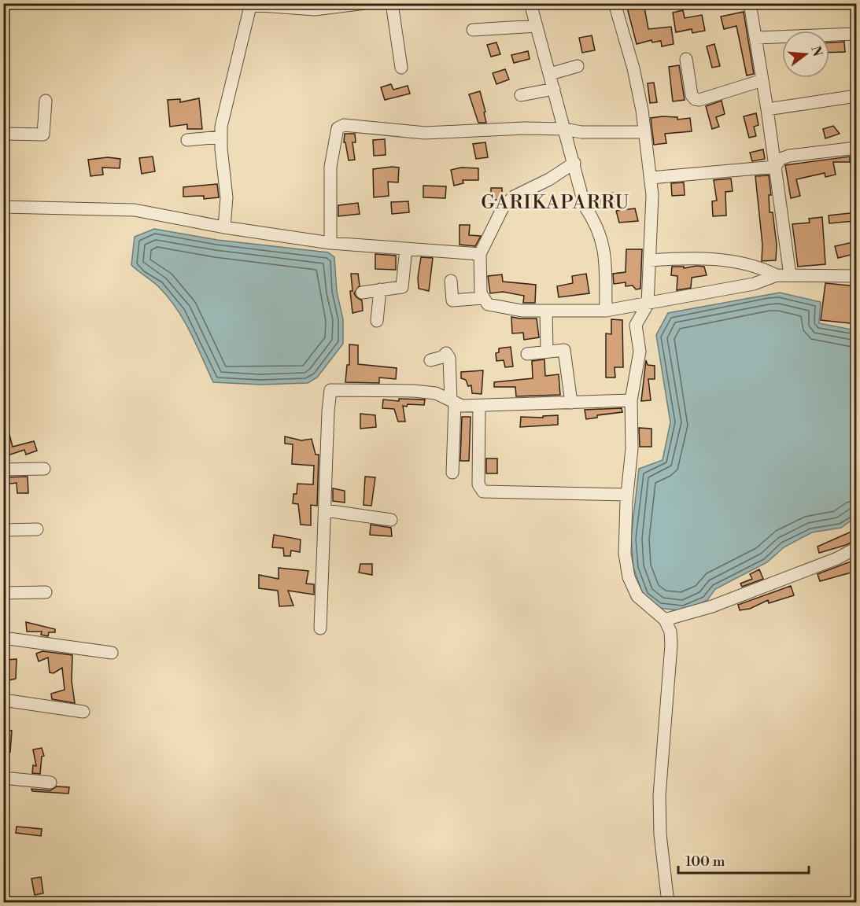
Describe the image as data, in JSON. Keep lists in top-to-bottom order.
{
  "districts": ["GARIKAPARRU"],
  "scale_bar": "100 m",
  "north": "right"
}
